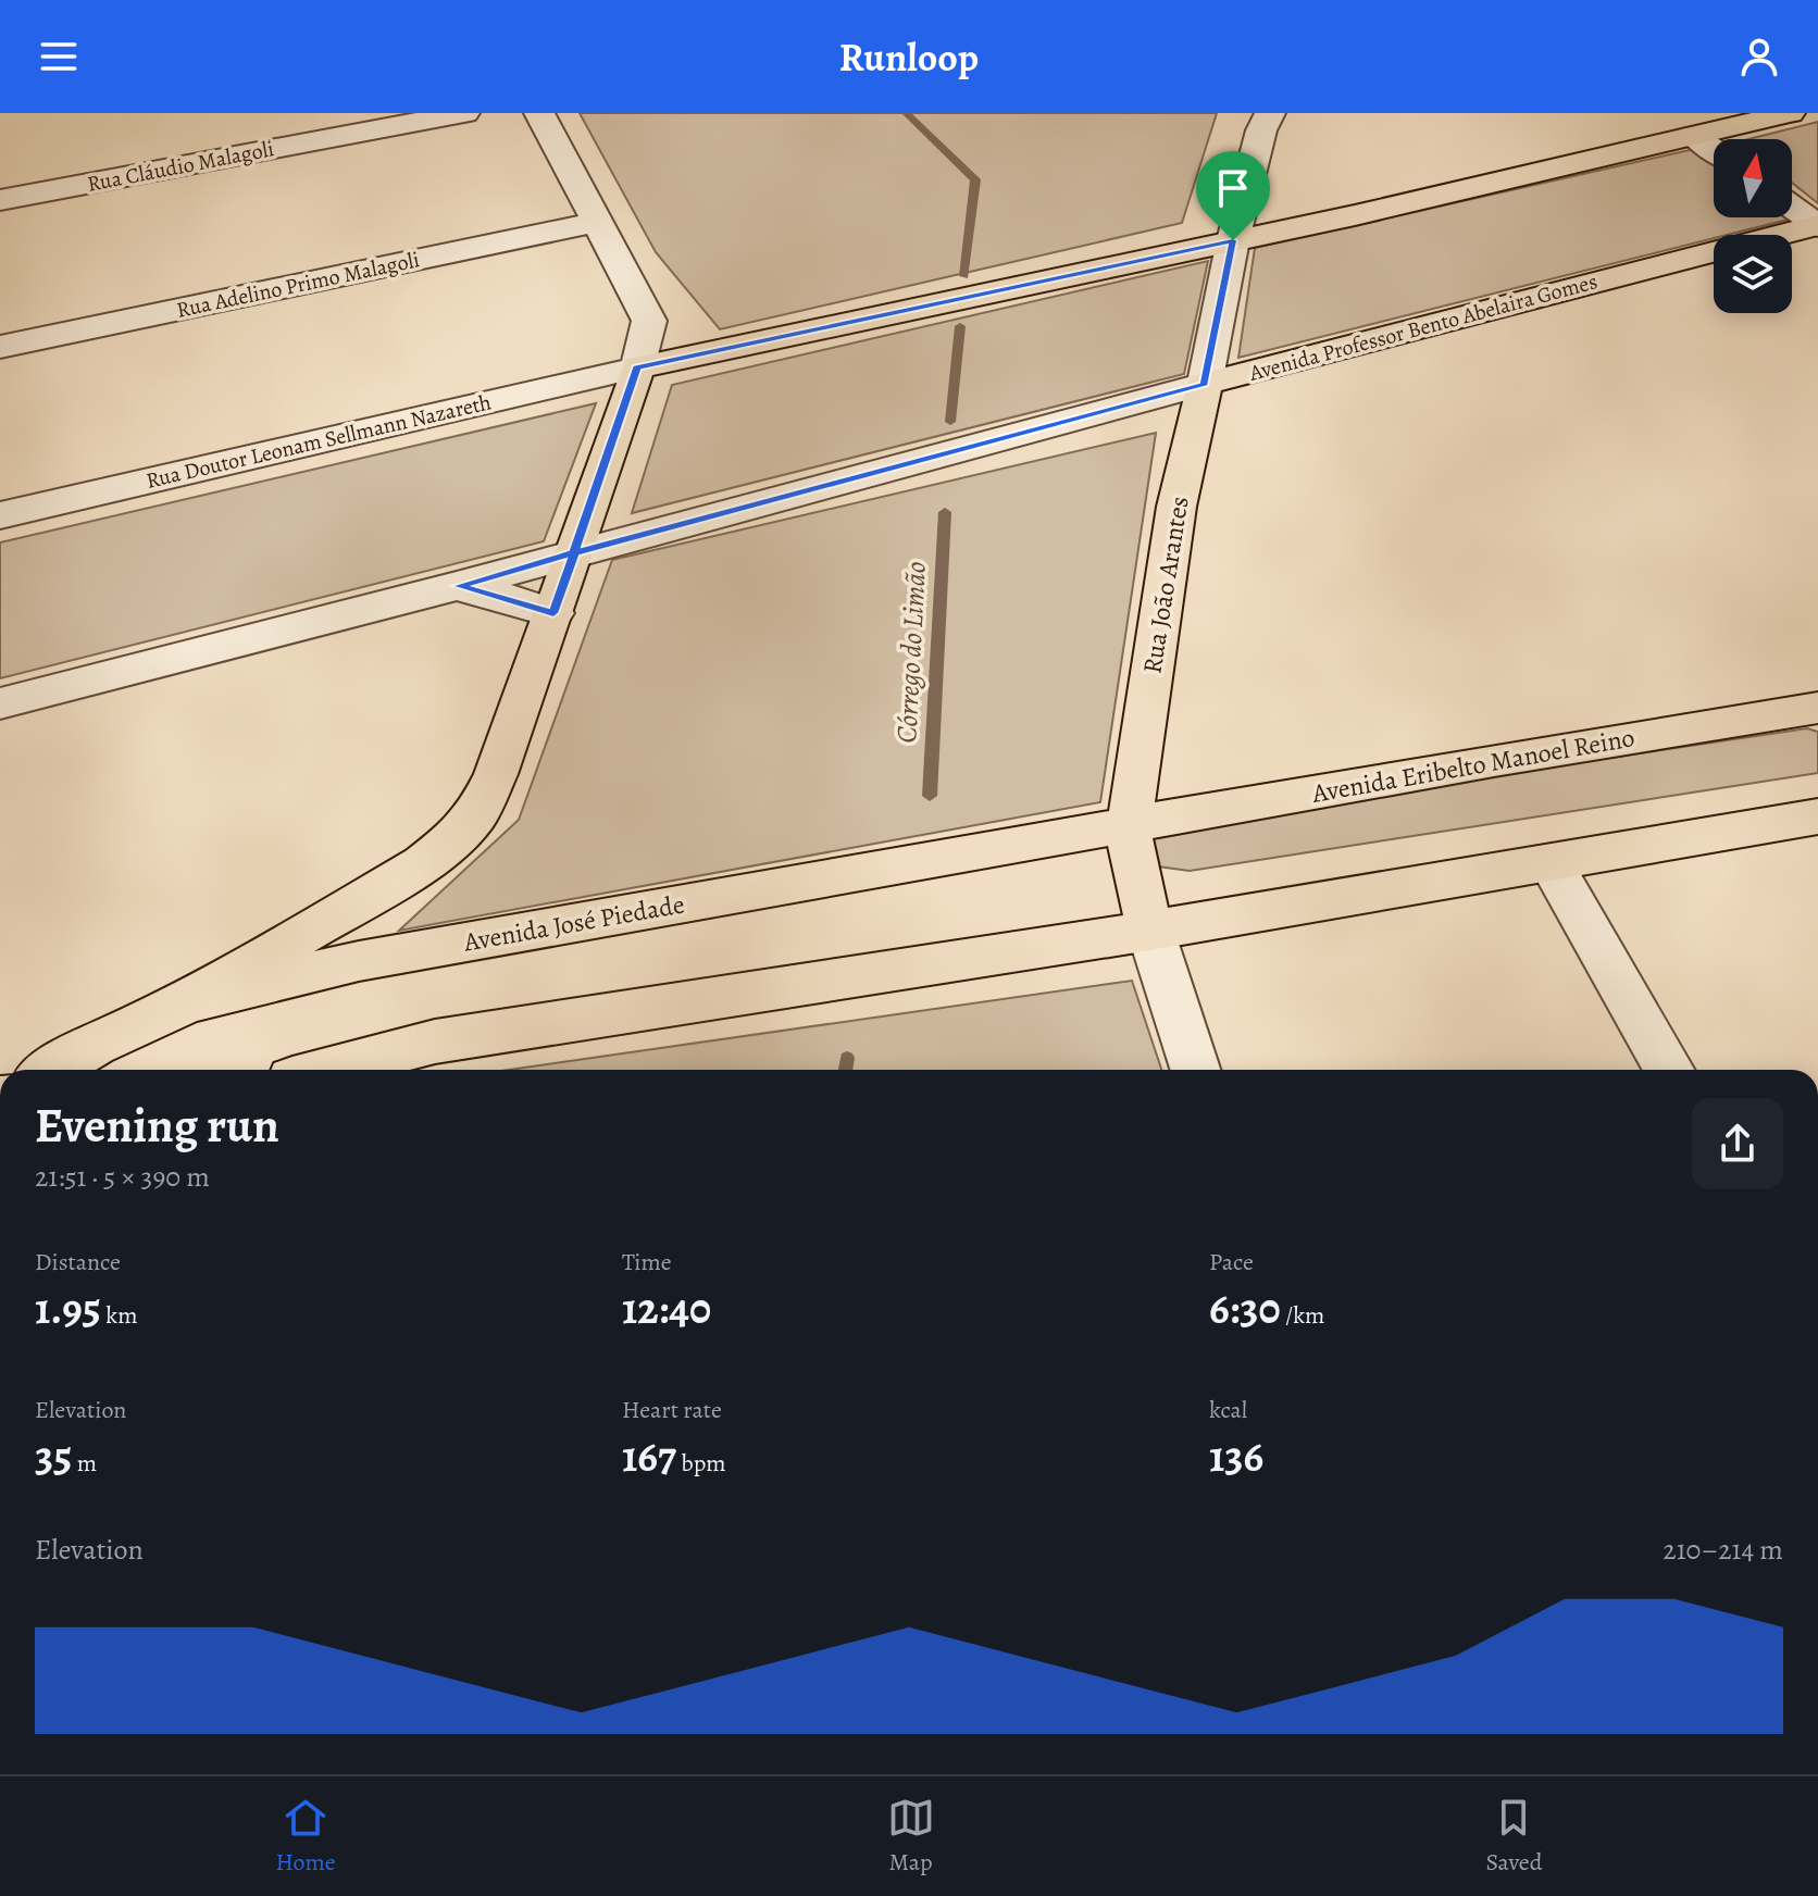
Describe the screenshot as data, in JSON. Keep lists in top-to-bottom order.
{
  "streets": {
    "main road": [
      "Avenida Professor Bento Abelaira Gomes",
      "Rua João Arantes",
      "Avenida Eribelto Manoel Reino",
      "Avenida José Piedade"
    ],
    "street": ["Rua Cláudio Malagoli", "Rua Adelino Primo Malagoli", "Rua Doutor Leonam Sellmann Nazareth"]
  },
  "crossings": [
    ["Avenida Professor Bento Abelaira Gomes", "Rua João Arantes"],
    ["Rua João Arantes", "Avenida Eribelto Manoel Reino"],
    ["Rua João Arantes", "Avenida José Piedade"],
    ["Avenida Eribelto Manoel Reino", "Avenida José Piedade"]
  ],
  "water": ["Córrego do Limão"],
  "north": "top",
  "page": {
    "header": "Runloop",
    "heading": ["Evening run", "21:51 · 5 × 390 m"],
    "stats": [
      ["Distance", "1.95 km"],
      ["Time", "12:40"],
      ["Pace", "6:30 /km"],
      ["Elevation", "35 m"],
      ["Heart rate", "167 bpm"],
      ["kcal", "136"]
    ],
    "chart": ["Elevation", "210–214 m"],
    "tabs": ["Home", "Map", "Saved"]
  }
}
